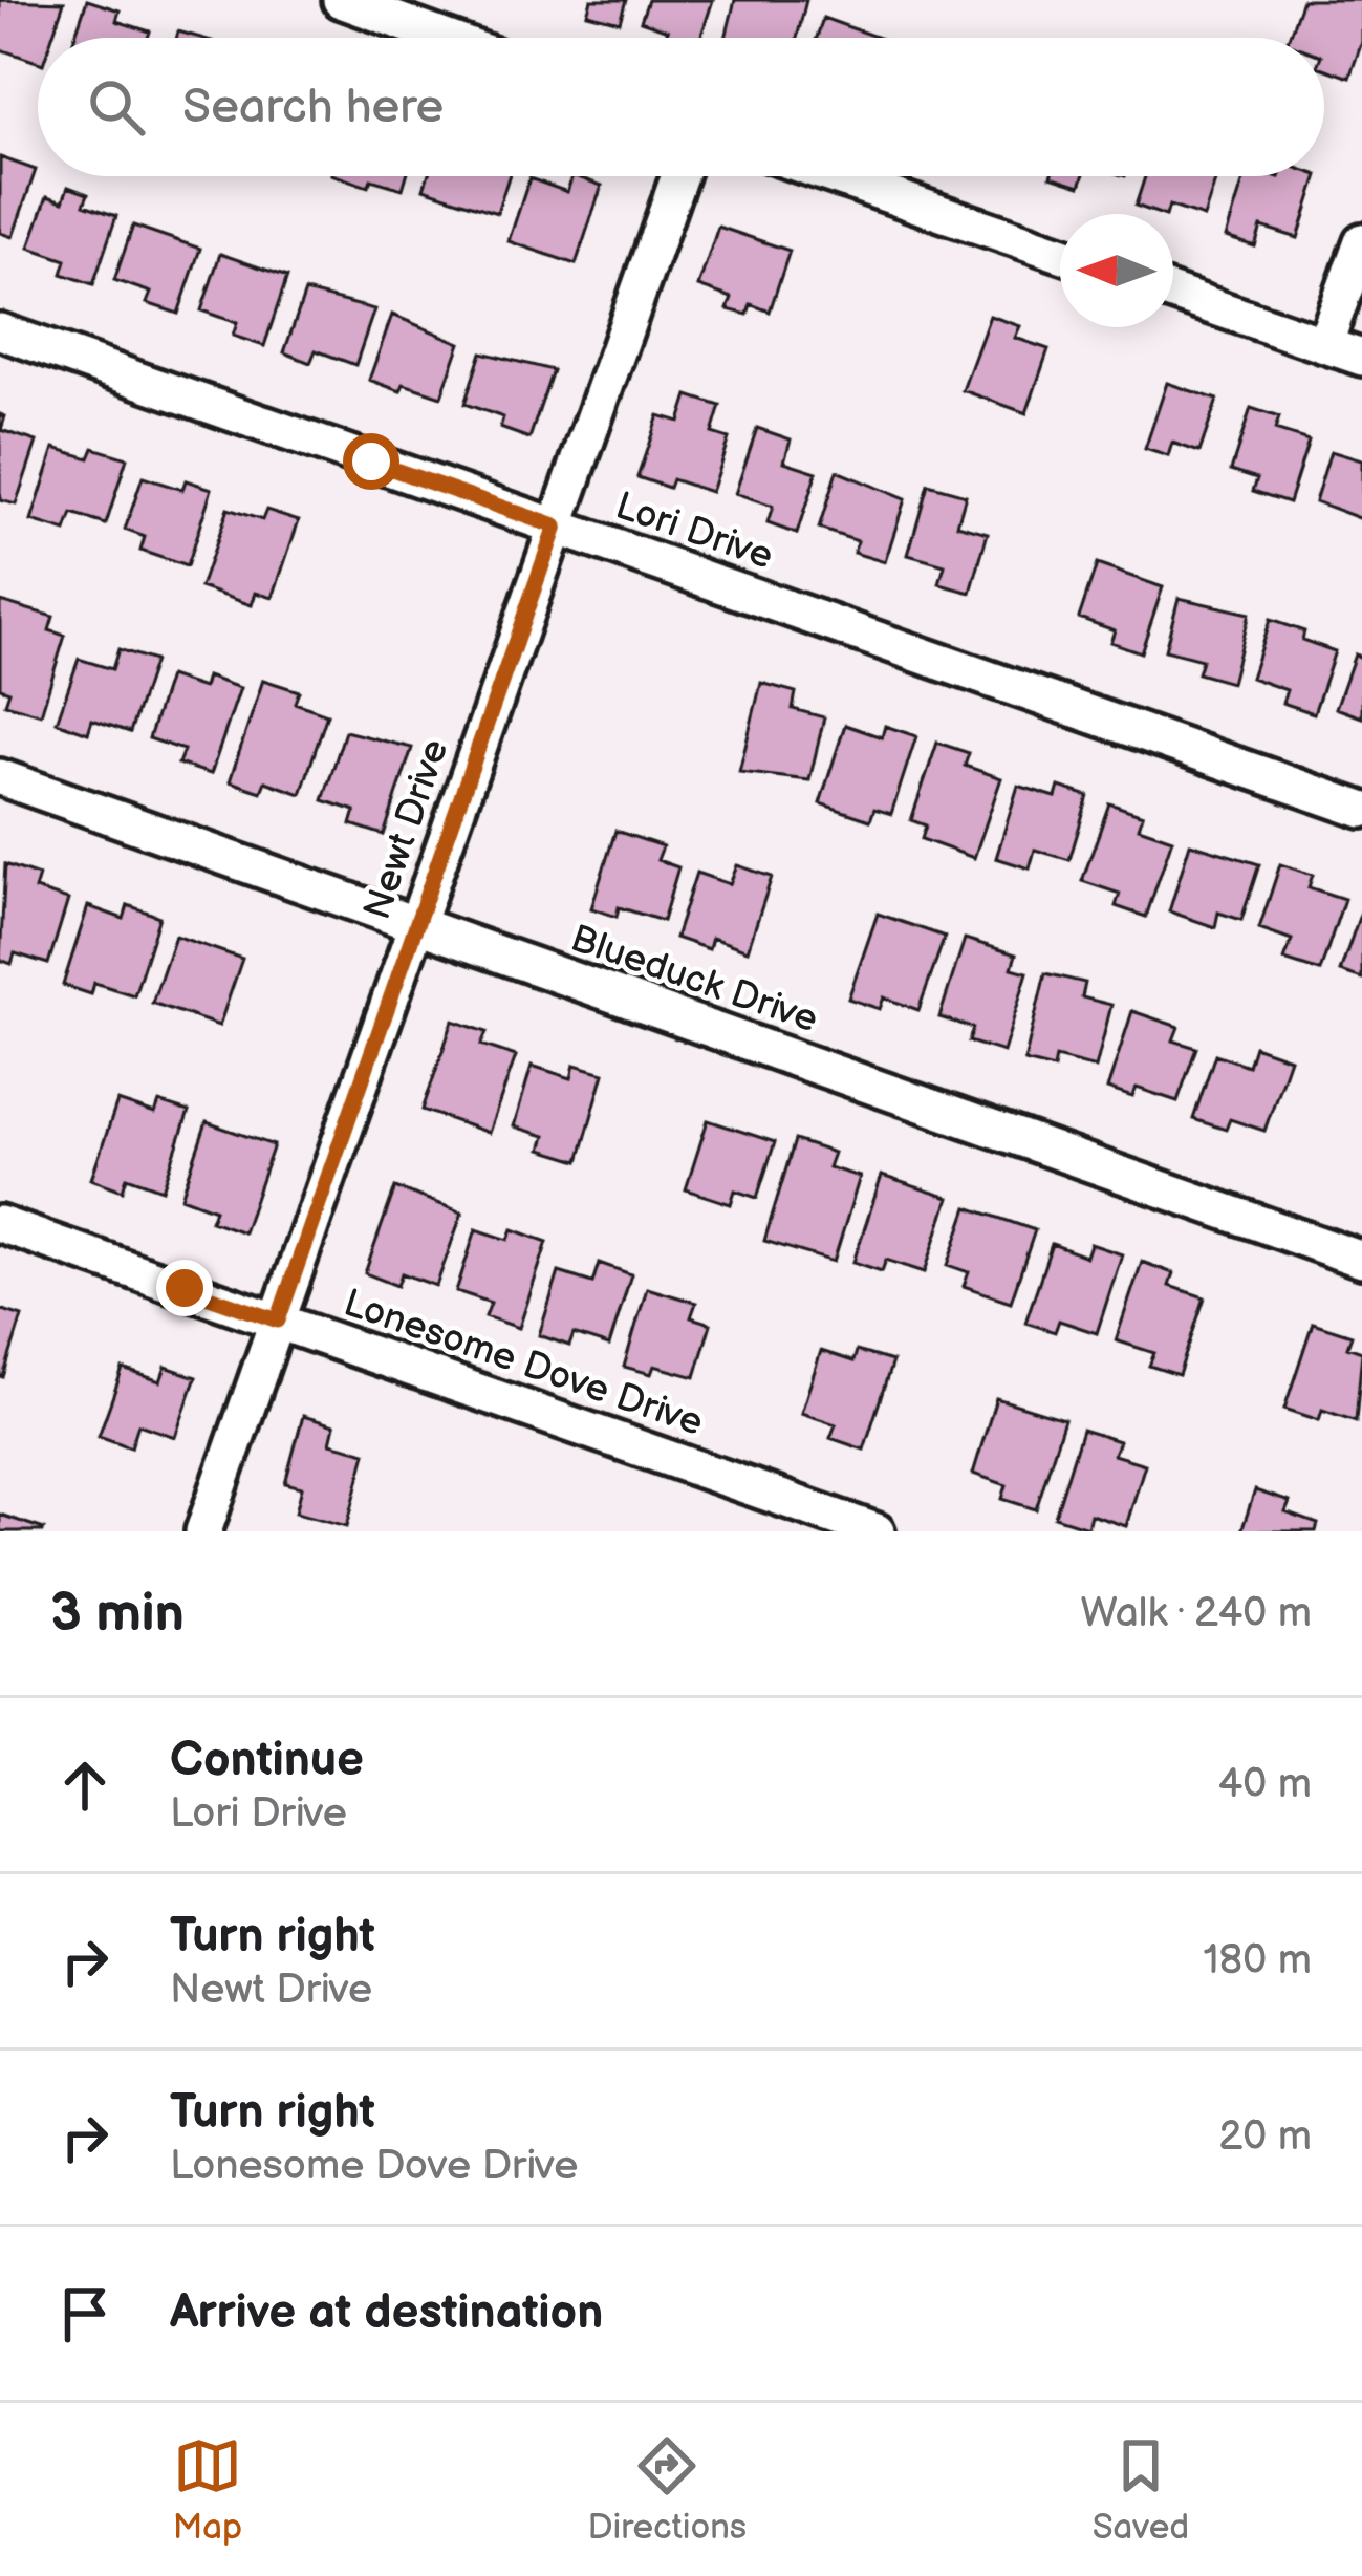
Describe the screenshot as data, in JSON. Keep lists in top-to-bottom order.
{
  "streets": {
    "street": [
      "Lori Drive",
      "Newt Drive",
      "Blueduck Drive",
      "Lonesome Dove Drive"
    ]
  },
  "crossings": [
    ["Lori Drive", "Newt Drive"],
    ["Newt Drive", "Blueduck Drive"],
    ["Newt Drive", "Lonesome Dove Drive"]
  ],
  "north": "left",
  "page": {
    "search": "Search here",
    "heading": ["3 min", "Walk · 240 m"],
    "list": [
      ["Continue", "Lori Drive", "40 m"],
      ["Turn right", "Newt Drive", "180 m"],
      ["Turn right", "Lonesome Dove Drive", "20 m"],
      "Arrive at destination"
    ],
    "nav": ["Map", "Directions", "Saved"]
  }
}
